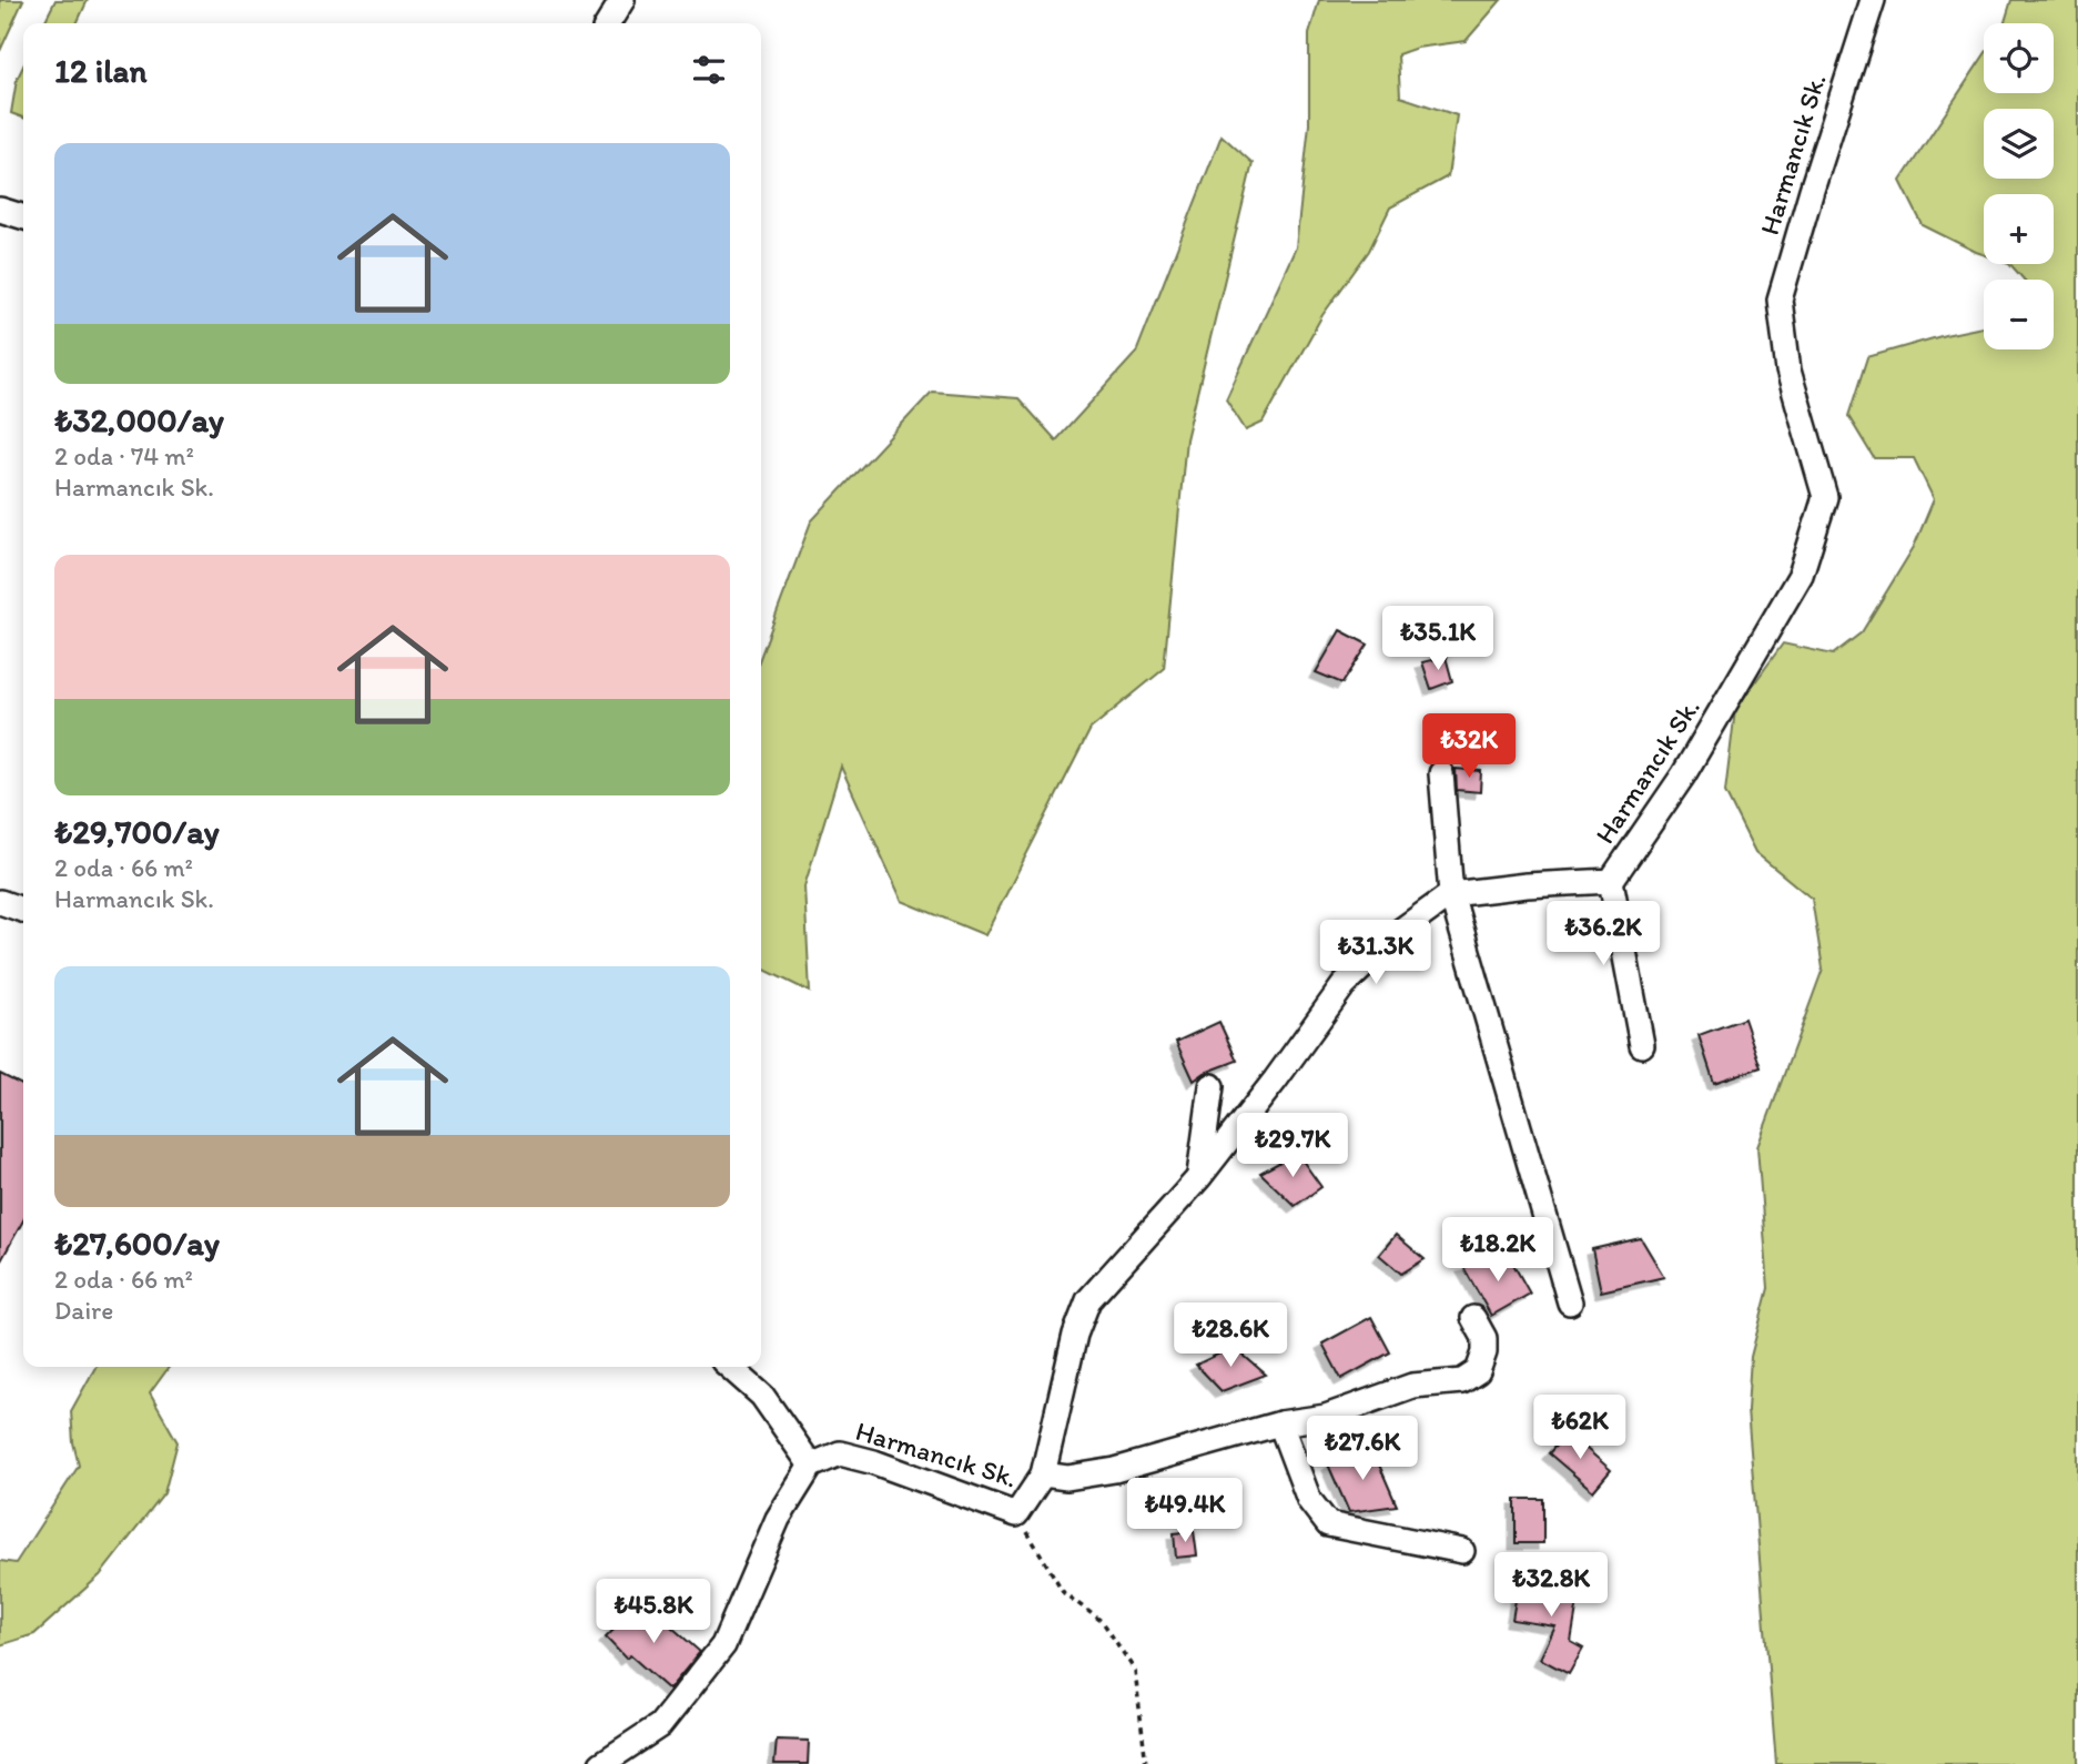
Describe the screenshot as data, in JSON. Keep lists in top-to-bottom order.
{
  "streets": {
    "street": ["Harmancık Sk."]
  },
  "page": {
    "map_buttons": ["+", "−"],
    "heading": "12 ilan",
    "list": [
      {
        "name": "₺32,000/ay",
        "note": "2 oda · 74 m² · Harmancık Sk."
      },
      {
        "name": "₺29,700/ay",
        "note": "2 oda · 66 m² · Harmancık Sk."
      },
      {
        "name": "₺27,600/ay",
        "note": "2 oda · 66 m² · Daire"
      }
    ],
    "price": [
      "₺35.1K",
      "₺32K",
      "₺36.2K",
      "₺31.3K",
      "₺29.7K",
      "₺18.2K",
      "₺28.6K",
      "₺62K",
      "₺27.6K",
      "₺49.4K",
      "₺32.8K",
      "₺45.8K"
    ]
  }
}
